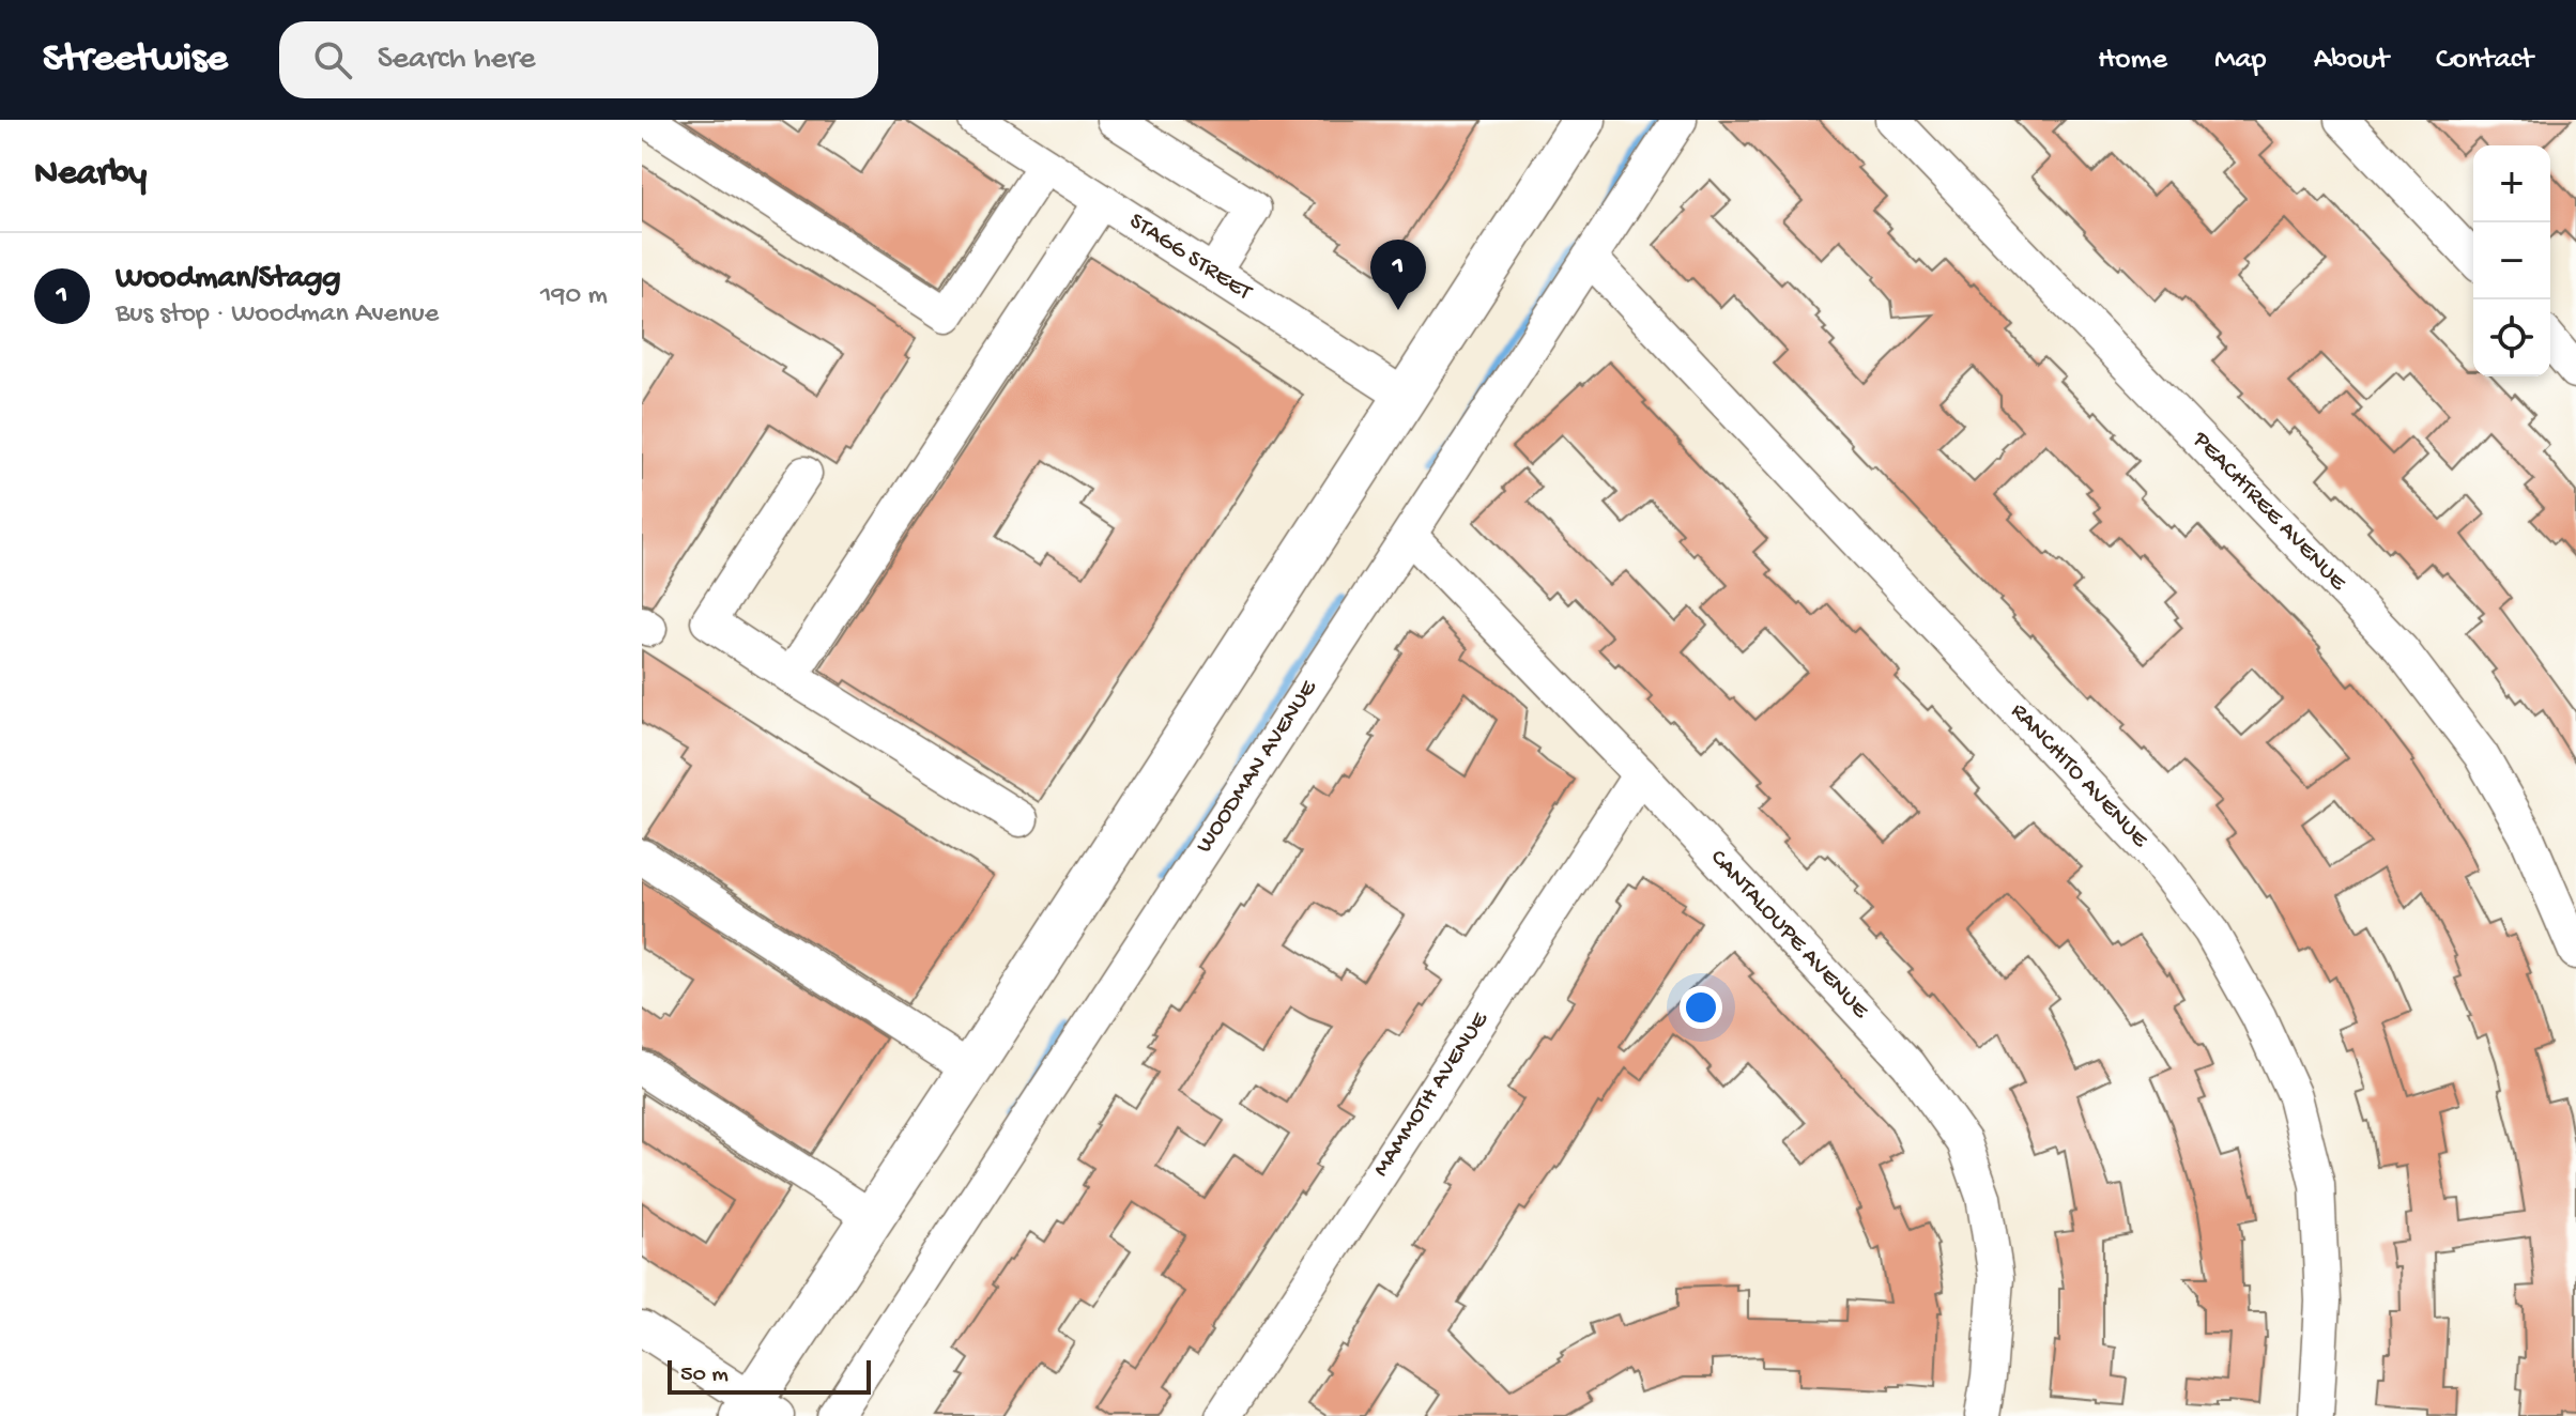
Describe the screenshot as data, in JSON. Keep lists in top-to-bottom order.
{
  "streets": {
    "street": [
      "STAGG STREET",
      "PEACHTREE AVENUE",
      "WOODMAN AVENUE",
      "RANCHITO AVENUE",
      "CANTALOUPE AVENUE",
      "MAMMOTH AVENUE"
    ]
  },
  "crossings": [
    ["WOODMAN AVENUE", "RANCHITO AVENUE"],
    ["WOODMAN AVENUE", "CANTALOUPE AVENUE"],
    ["CANTALOUPE AVENUE", "MAMMOTH AVENUE"]
  ],
  "scale_bar": "50 m",
  "page": {
    "header": "Streetwise",
    "search": "Search here",
    "nav": [
      "Home",
      "Map",
      "About",
      "Contact"
    ],
    "heading": "Nearby",
    "map_buttons": ["+", "−"],
    "list": [
      {
        "mark": "1",
        "name": "Woodman/Stagg",
        "note": "Bus stop · Woodman Avenue",
        "value": "190 m"
      }
    ],
    "pins": "1",
    "scale": "50 m"
  }
}
